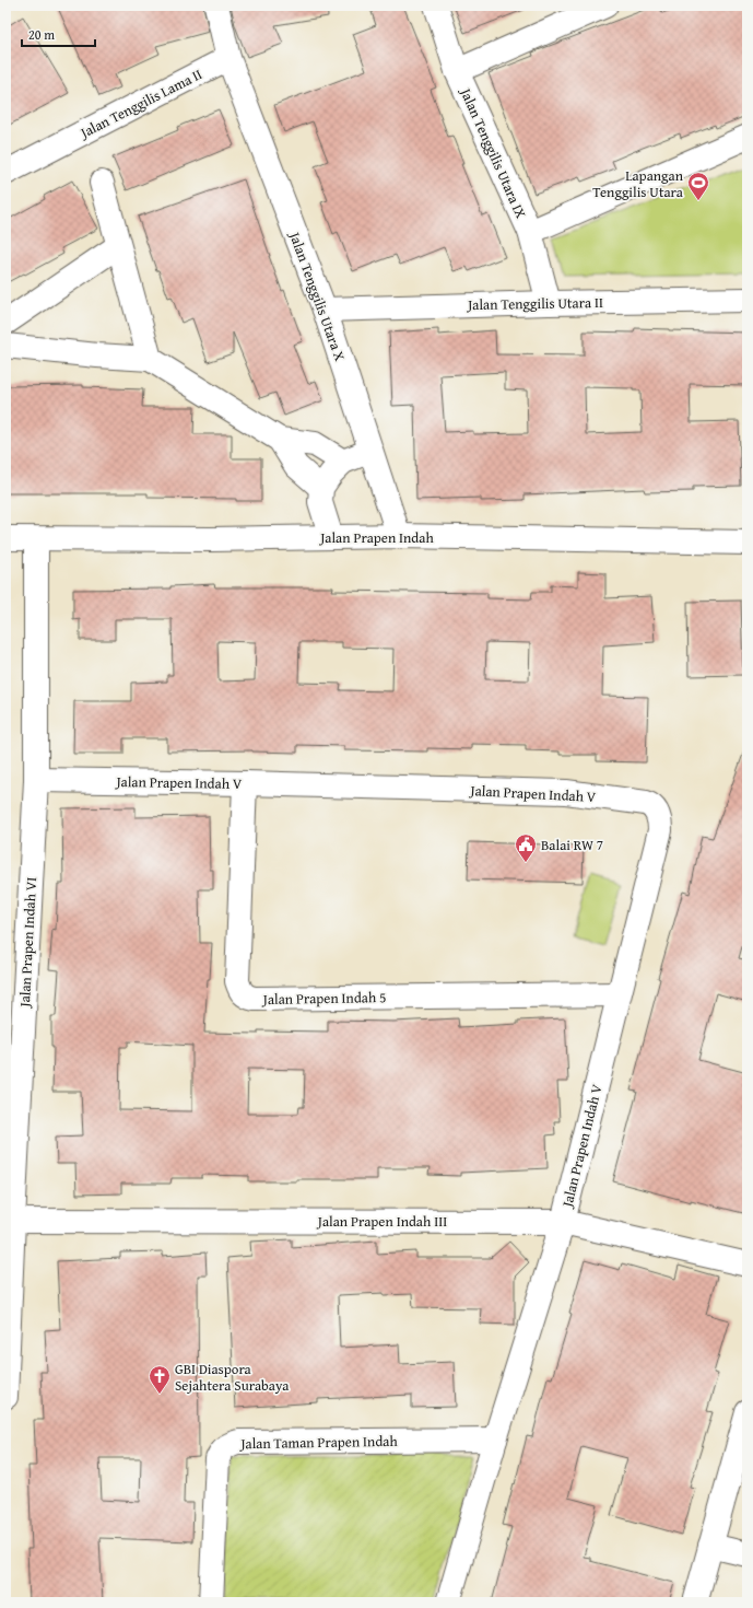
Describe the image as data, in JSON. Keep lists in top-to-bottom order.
{
  "streets": {
    "street": [
      "Jalan Tenggilis Lama II",
      "Jalan Tenggilis Utara IX",
      "Jalan Tenggilis Utara X",
      "Jalan Tenggilis Utara II",
      "Jalan Prapen Indah",
      "Jalan Prapen Indah V",
      "Jalan Prapen Indah VI",
      "Jalan Prapen Indah 5",
      "Jalan Prapen Indah III",
      "Jalan Taman Prapen Indah"
    ]
  },
  "crossings": [
    ["Jalan Tenggilis Lama II", "Jalan Tenggilis Utara X"],
    ["Jalan Tenggilis Utara IX", "Jalan Tenggilis Utara II"],
    ["Jalan Tenggilis Utara X", "Jalan Tenggilis Utara II"],
    ["Jalan Tenggilis Utara X", "Jalan Prapen Indah"],
    ["Jalan Prapen Indah", "Jalan Prapen Indah VI"],
    ["Jalan Prapen Indah V", "Jalan Prapen Indah VI"],
    ["Jalan Prapen Indah V", "Jalan Prapen Indah 5"],
    ["Jalan Prapen Indah V", "Jalan Prapen Indah III"],
    ["Jalan Prapen Indah VI", "Jalan Prapen Indah III"]
  ],
  "places": {
    "sports": ["Lapangan Tenggilis Utara"],
    "public building": ["Balai RW 7"],
    "church": ["GBI Diaspora Sejahtera Surabaya"]
  },
  "scale_bar": "20 m"
}
